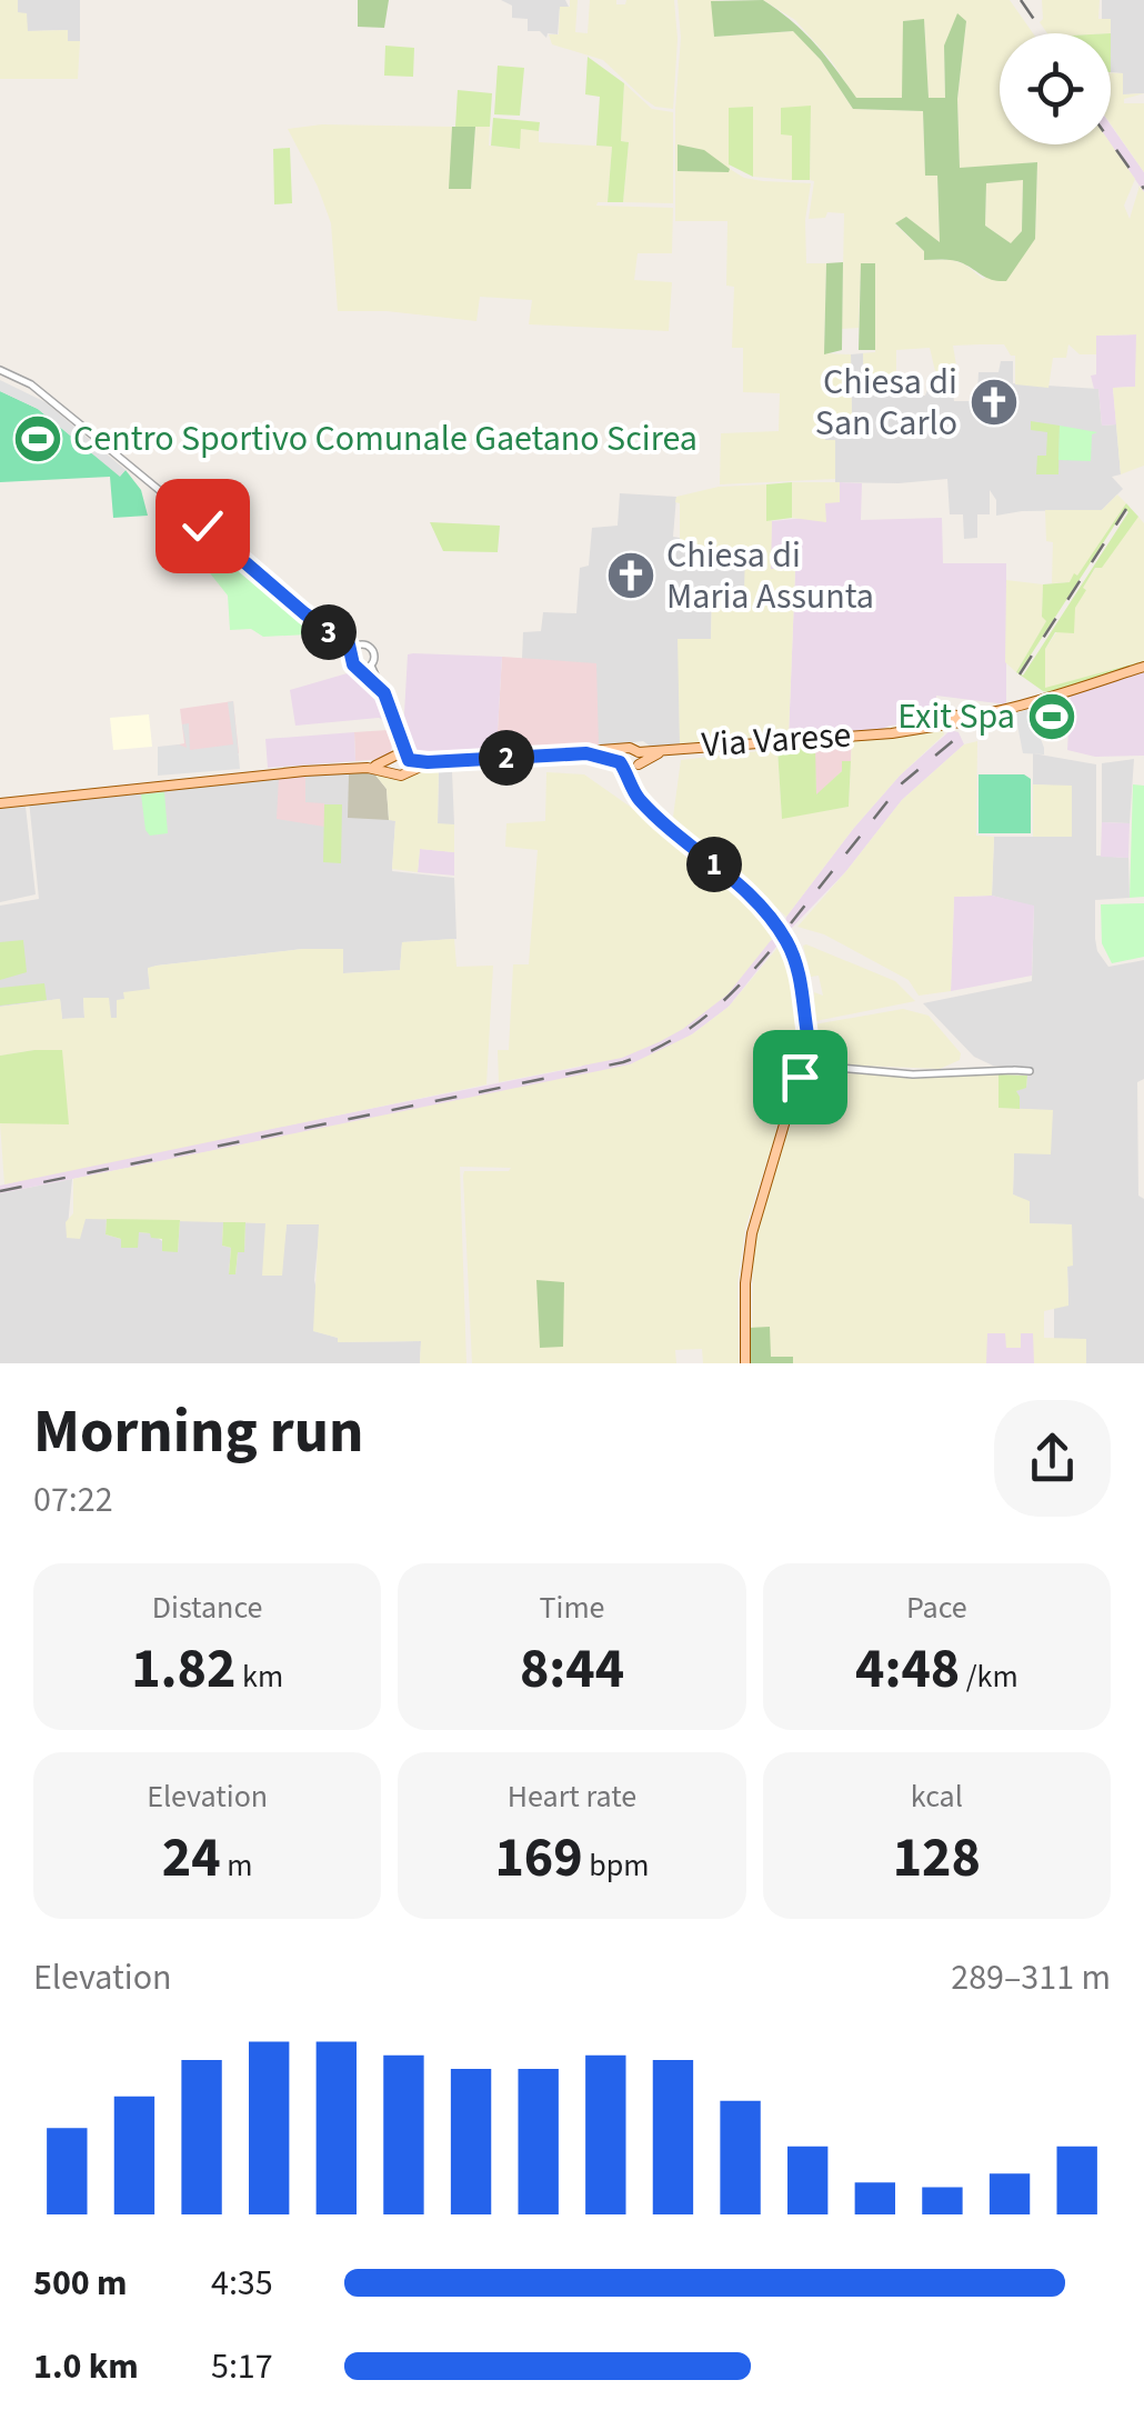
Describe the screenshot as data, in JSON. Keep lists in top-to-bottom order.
{
  "streets": {
    "main road": ["Via Varese"]
  },
  "places": {
    "church": ["Chiesa di San Carlo", "Chiesa di Maria Assunta"],
    "sports": ["Centro Sportivo Comunale Gaetano Scirea", "Exit Spa"]
  },
  "page": {
    "pins": ["3", "2", "1"],
    "heading": ["Morning run", "07:22"],
    "stats": [
      ["Distance", "1.82 km"],
      ["Time", "8:44"],
      ["Pace", "4:48 /km"],
      ["Elevation", "24 m"],
      ["Heart rate", "169 bpm"],
      ["kcal", "128"]
    ],
    "chart": ["Elevation", "289–311 m"],
    "list": [
      {
        "name": "500 m",
        "note": "4:35"
      },
      {
        "name": "1.0 km",
        "note": "5:17"
      }
    ]
  }
}
